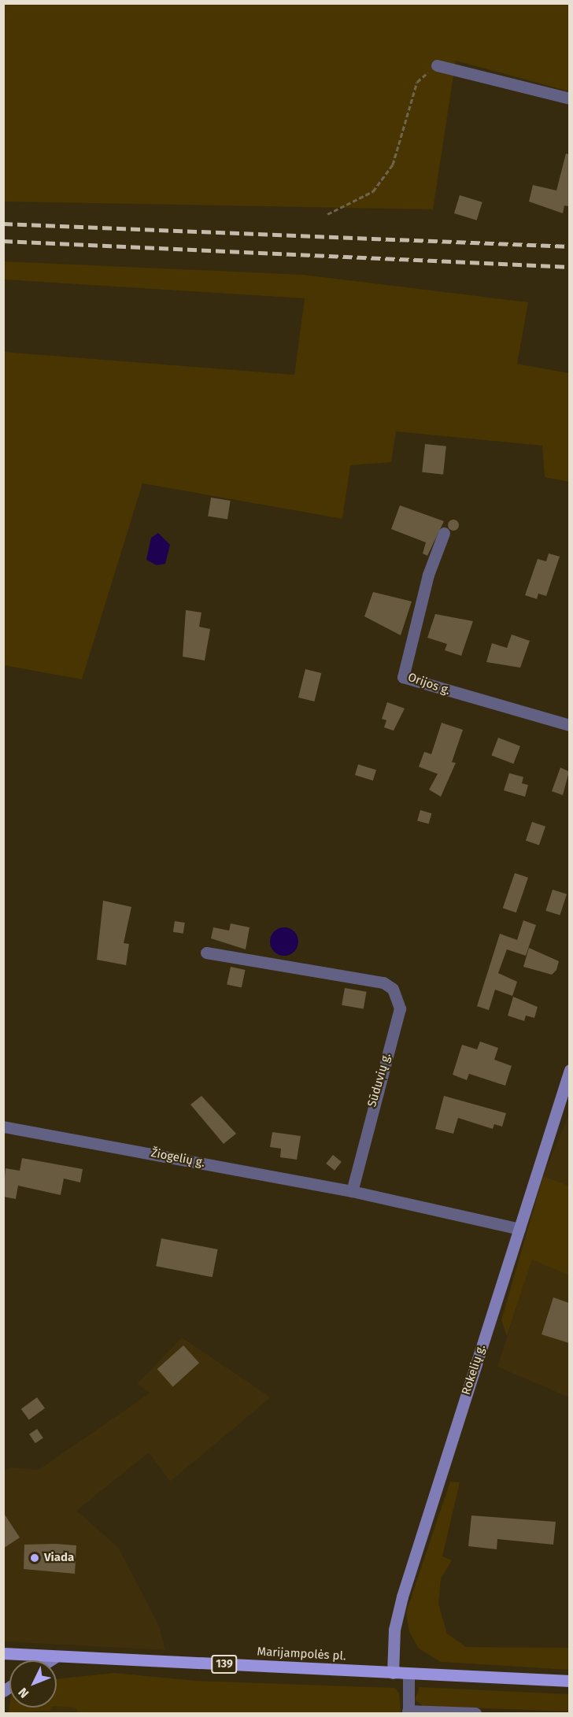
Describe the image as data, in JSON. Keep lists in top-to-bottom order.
{
  "streets": {
    "main road": ["Rokelių g.", "Marijampolės pl.", "139"],
    "street": ["Orijos g.", "Sūduvių g.", "Žiogelių g."]
  },
  "crossings": [
    ["Sūduvių g.", "Žiogelių g."],
    ["Rokelių g.", "Marijampolės pl."]
  ],
  "places": ["Viada"],
  "north": "bottom left"
}
